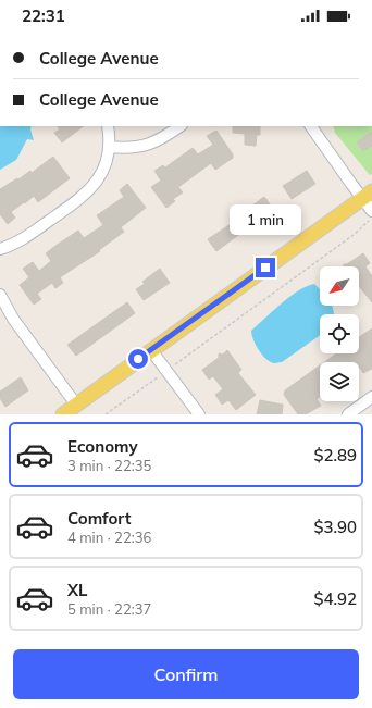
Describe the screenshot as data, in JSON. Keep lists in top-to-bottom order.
{
  "north": "bottom left",
  "page": {
    "status": "22:31",
    "banner": ["College Avenue", "College Avenue"],
    "bubble": "1 min",
    "list": [
      {
        "name": "Economy",
        "note": "3 min · 22:35",
        "value": "$2.89"
      },
      {
        "name": "Comfort",
        "note": "4 min · 22:36",
        "value": "$3.90"
      },
      {
        "name": "XL",
        "note": "5 min · 22:37",
        "value": "$4.92"
      }
    ],
    "buttons": "Confirm"
  }
}
